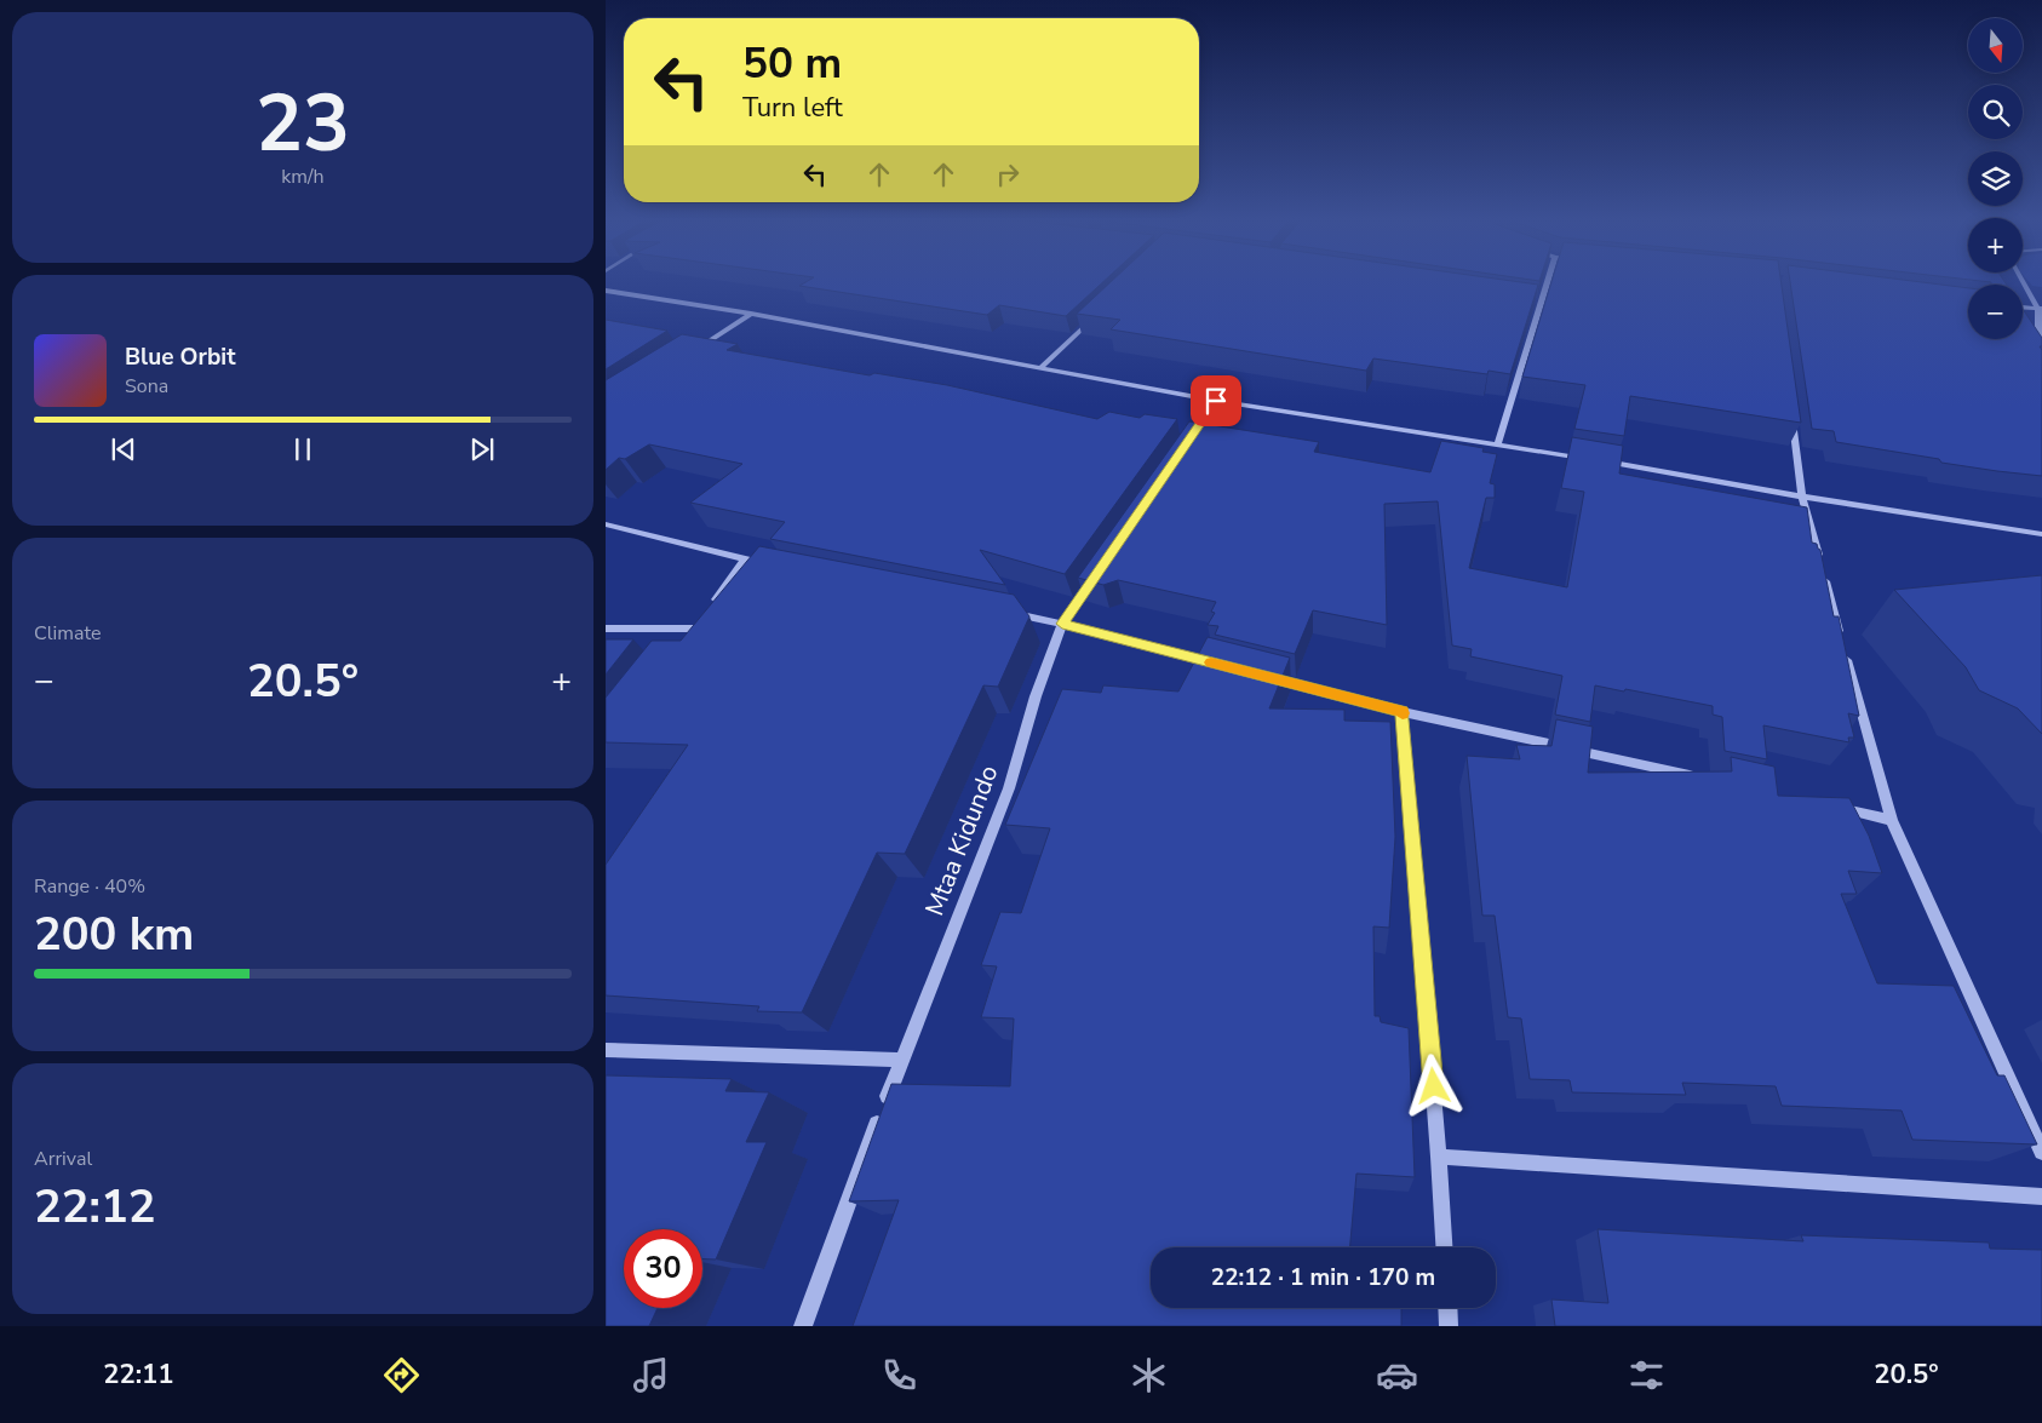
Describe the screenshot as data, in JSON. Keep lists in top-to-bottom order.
{
  "streets": {
    "street": ["Mtaa Kidundo"]
  },
  "north": "bottom",
  "page": {
    "tile": [
      ["23", "km/h"],
      "Climate",
      ["Range · 40%", "200 km"],
      ["Arrival", "22:12"]
    ],
    "map_buttons": ["+", "−"],
    "turn": ["50 m", "Turn left"],
    "song": ["Blue Orbit", "Sona"],
    "heat": ["−", "20.5°", "+"],
    "limit": "30",
    "trip": "22:12 · 1 min · 170 m",
    "tabs": ["22:11", "20.5°"]
  }
}
